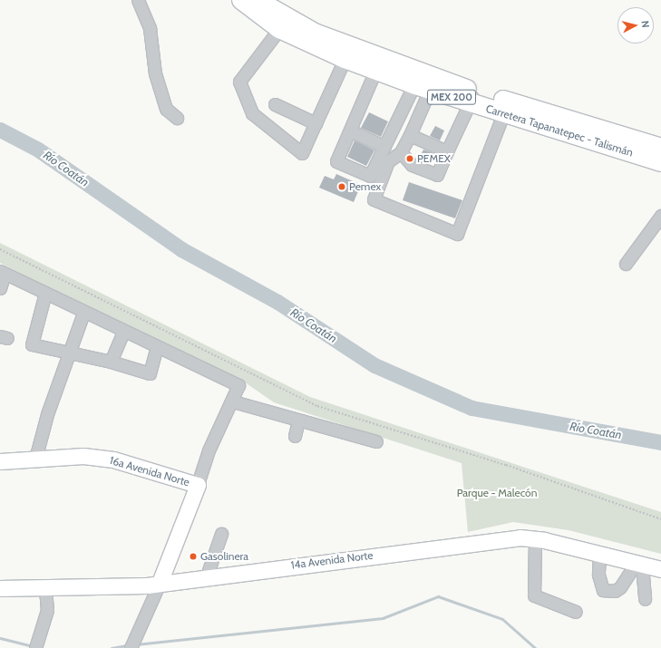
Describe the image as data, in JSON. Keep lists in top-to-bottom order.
{
  "streets": {
    "highway": ["MEX 200", "Carretera Tapanatepec - Talismán"],
    "main road": ["16a Avenida Norte", "14a Avenida Norte"]
  },
  "crossings": [
    ["16a Avenida Norte", "14a Avenida Norte"]
  ],
  "water": ["Río Coatán"],
  "parks": ["Parque - Malecón"],
  "places": ["PEMEX", "Pemex", "Gasolinera"],
  "north": "right"
}
